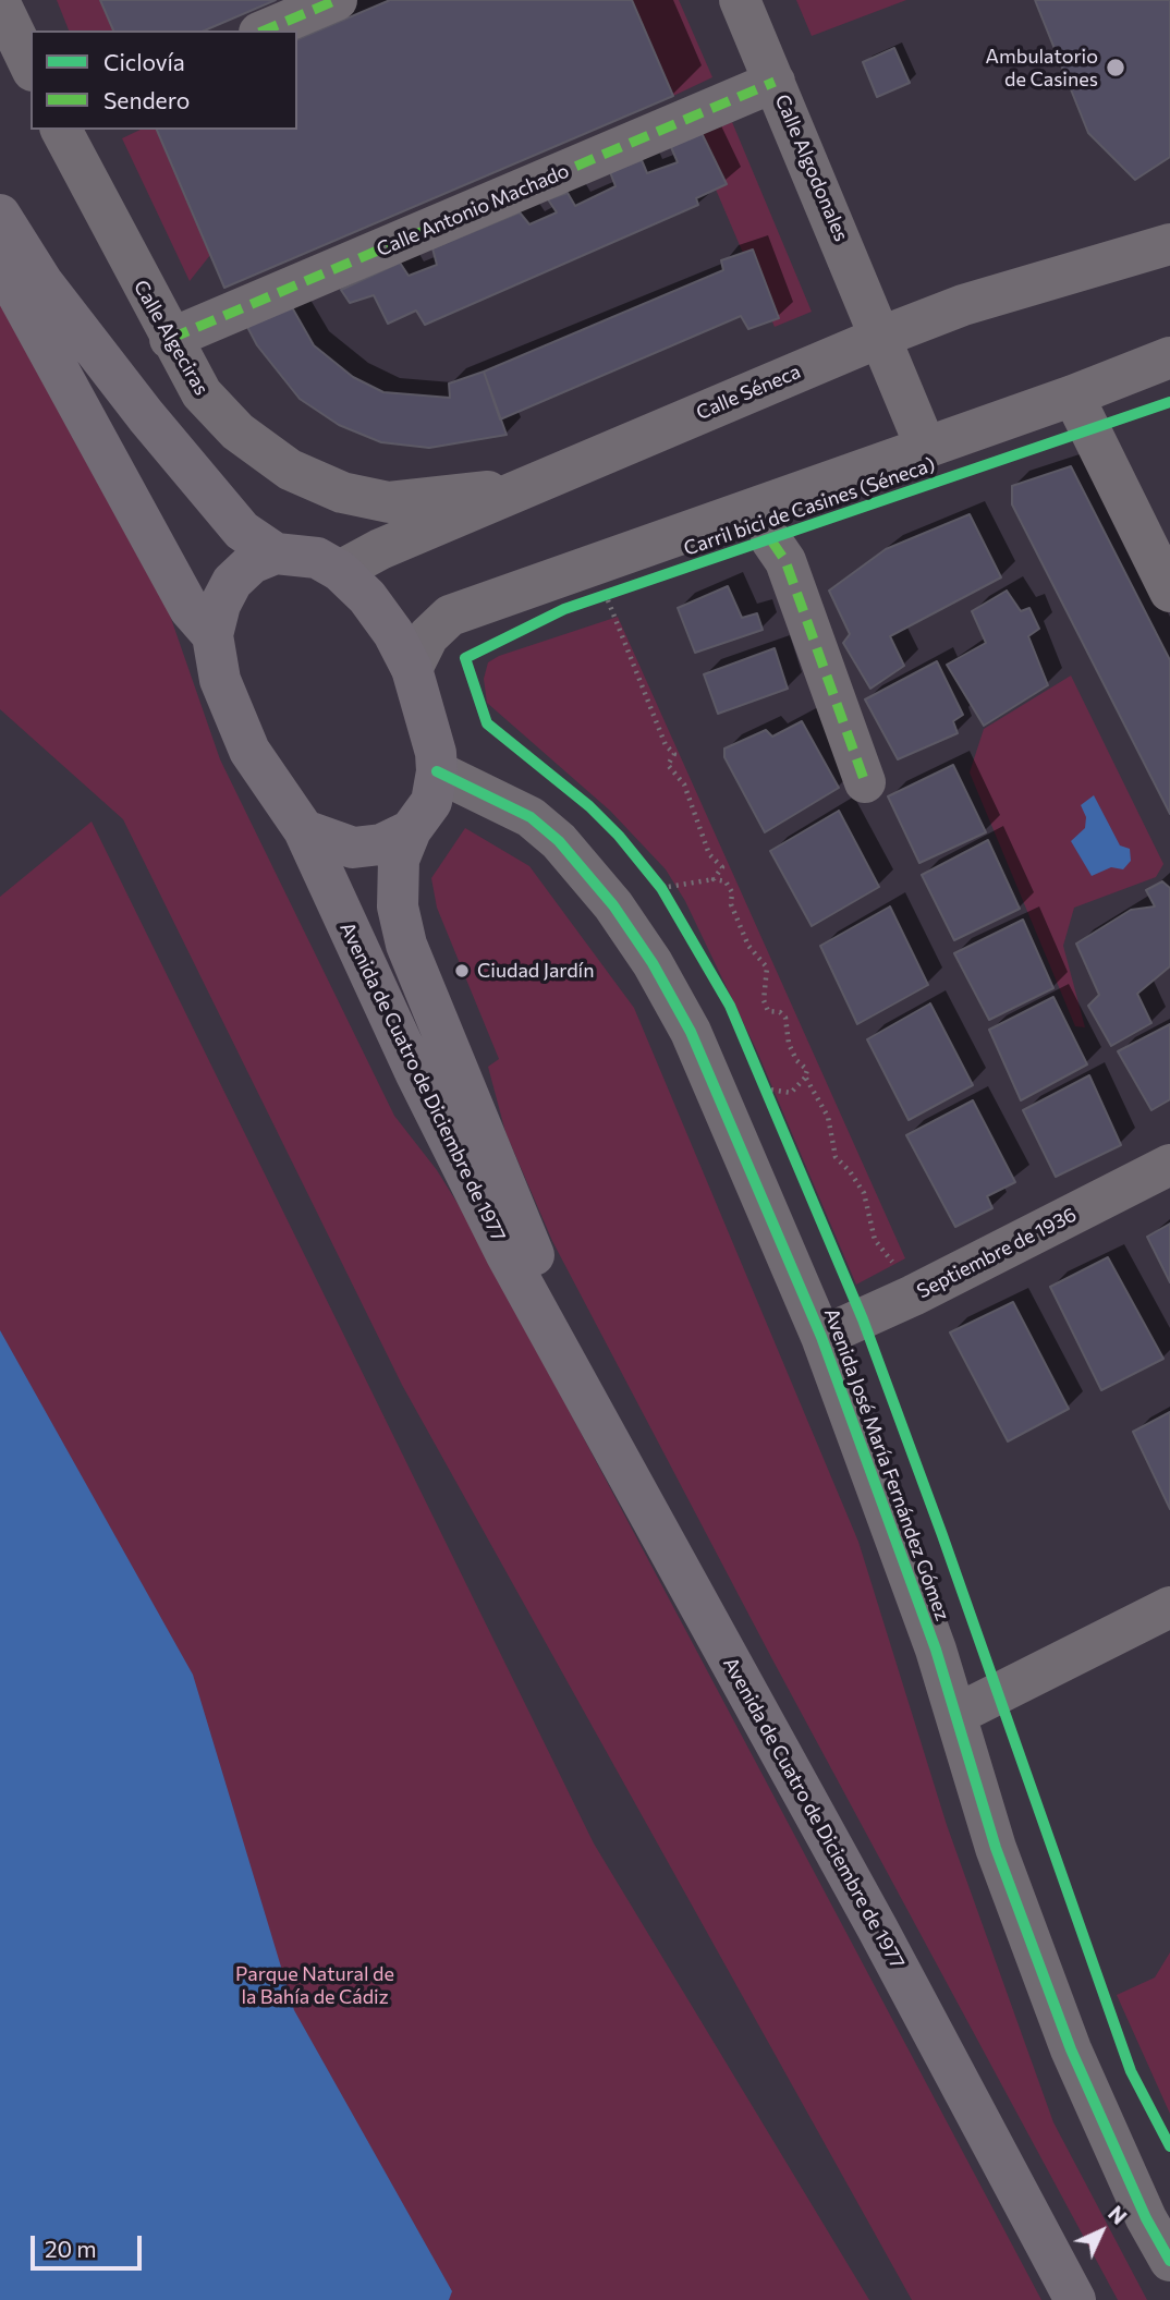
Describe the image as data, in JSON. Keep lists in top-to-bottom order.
{
  "streets": {
    "main road": ["Avenida de Cuatro de Diciembre de 1977"],
    "street": [
      "Calle Algodonales",
      "Calle Antonio Machado",
      "Calle Algeciras",
      "Calle Séneca",
      "Septiembre de 1936",
      "Avenida José María Fernández Gómez"
    ],
    "cycle path": ["Carril bici de Casines (Séneca)"]
  },
  "crossings": [
    ["Calle Algodonales", "Calle Antonio Machado"],
    ["Calle Algodonales", "Calle Séneca"],
    ["Calle Antonio Machado", "Calle Algeciras"],
    ["Calle Algeciras", "Calle Séneca"],
    ["Calle Séneca", "Avenida de Cuatro de Diciembre de 1977"],
    ["Calle Séneca", "Avenida José María Fernández Gómez"],
    ["Avenida de Cuatro de Diciembre de 1977", "Avenida José María Fernández Gómez"],
    ["Septiembre de 1936", "Avenida José María Fernández Gómez"]
  ],
  "parks": ["Parque Natural de la Bahía de Cádiz"],
  "places": ["Ambulatorio de Casines", "Ciudad Jardín"],
  "legend": ["Ciclovía", "Sendero"],
  "scale_bar": "20 m",
  "north": "top right"
}
